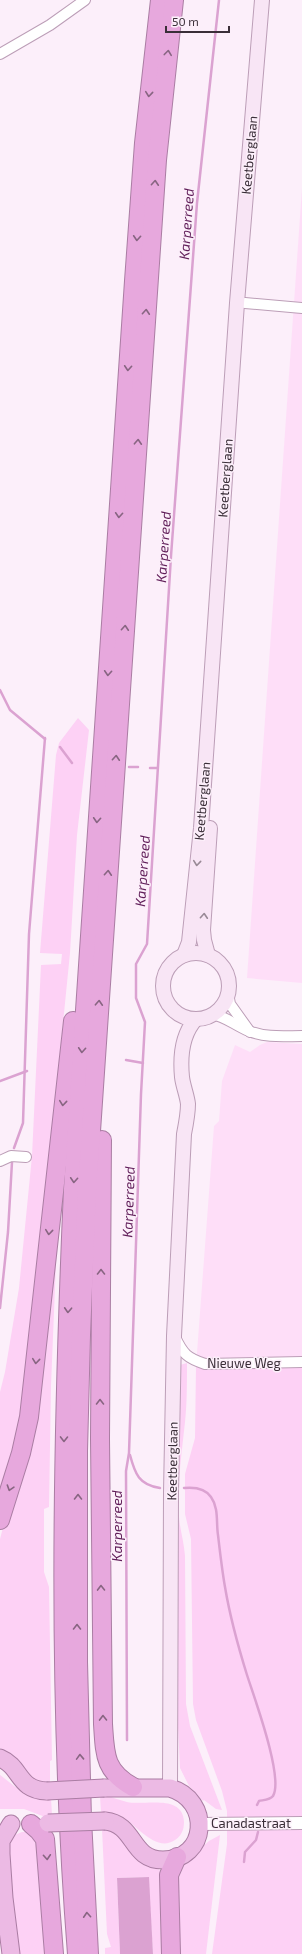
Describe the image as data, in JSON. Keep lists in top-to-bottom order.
{
  "streets": {
    "main road": ["Keetberglaan"],
    "street": ["Nieuwe Weg", "Canadastraat"]
  },
  "crossings": [
    ["Keetberglaan", "Nieuwe Weg"]
  ],
  "water": ["Karperreed"],
  "scale_bar": "50 m"
}
